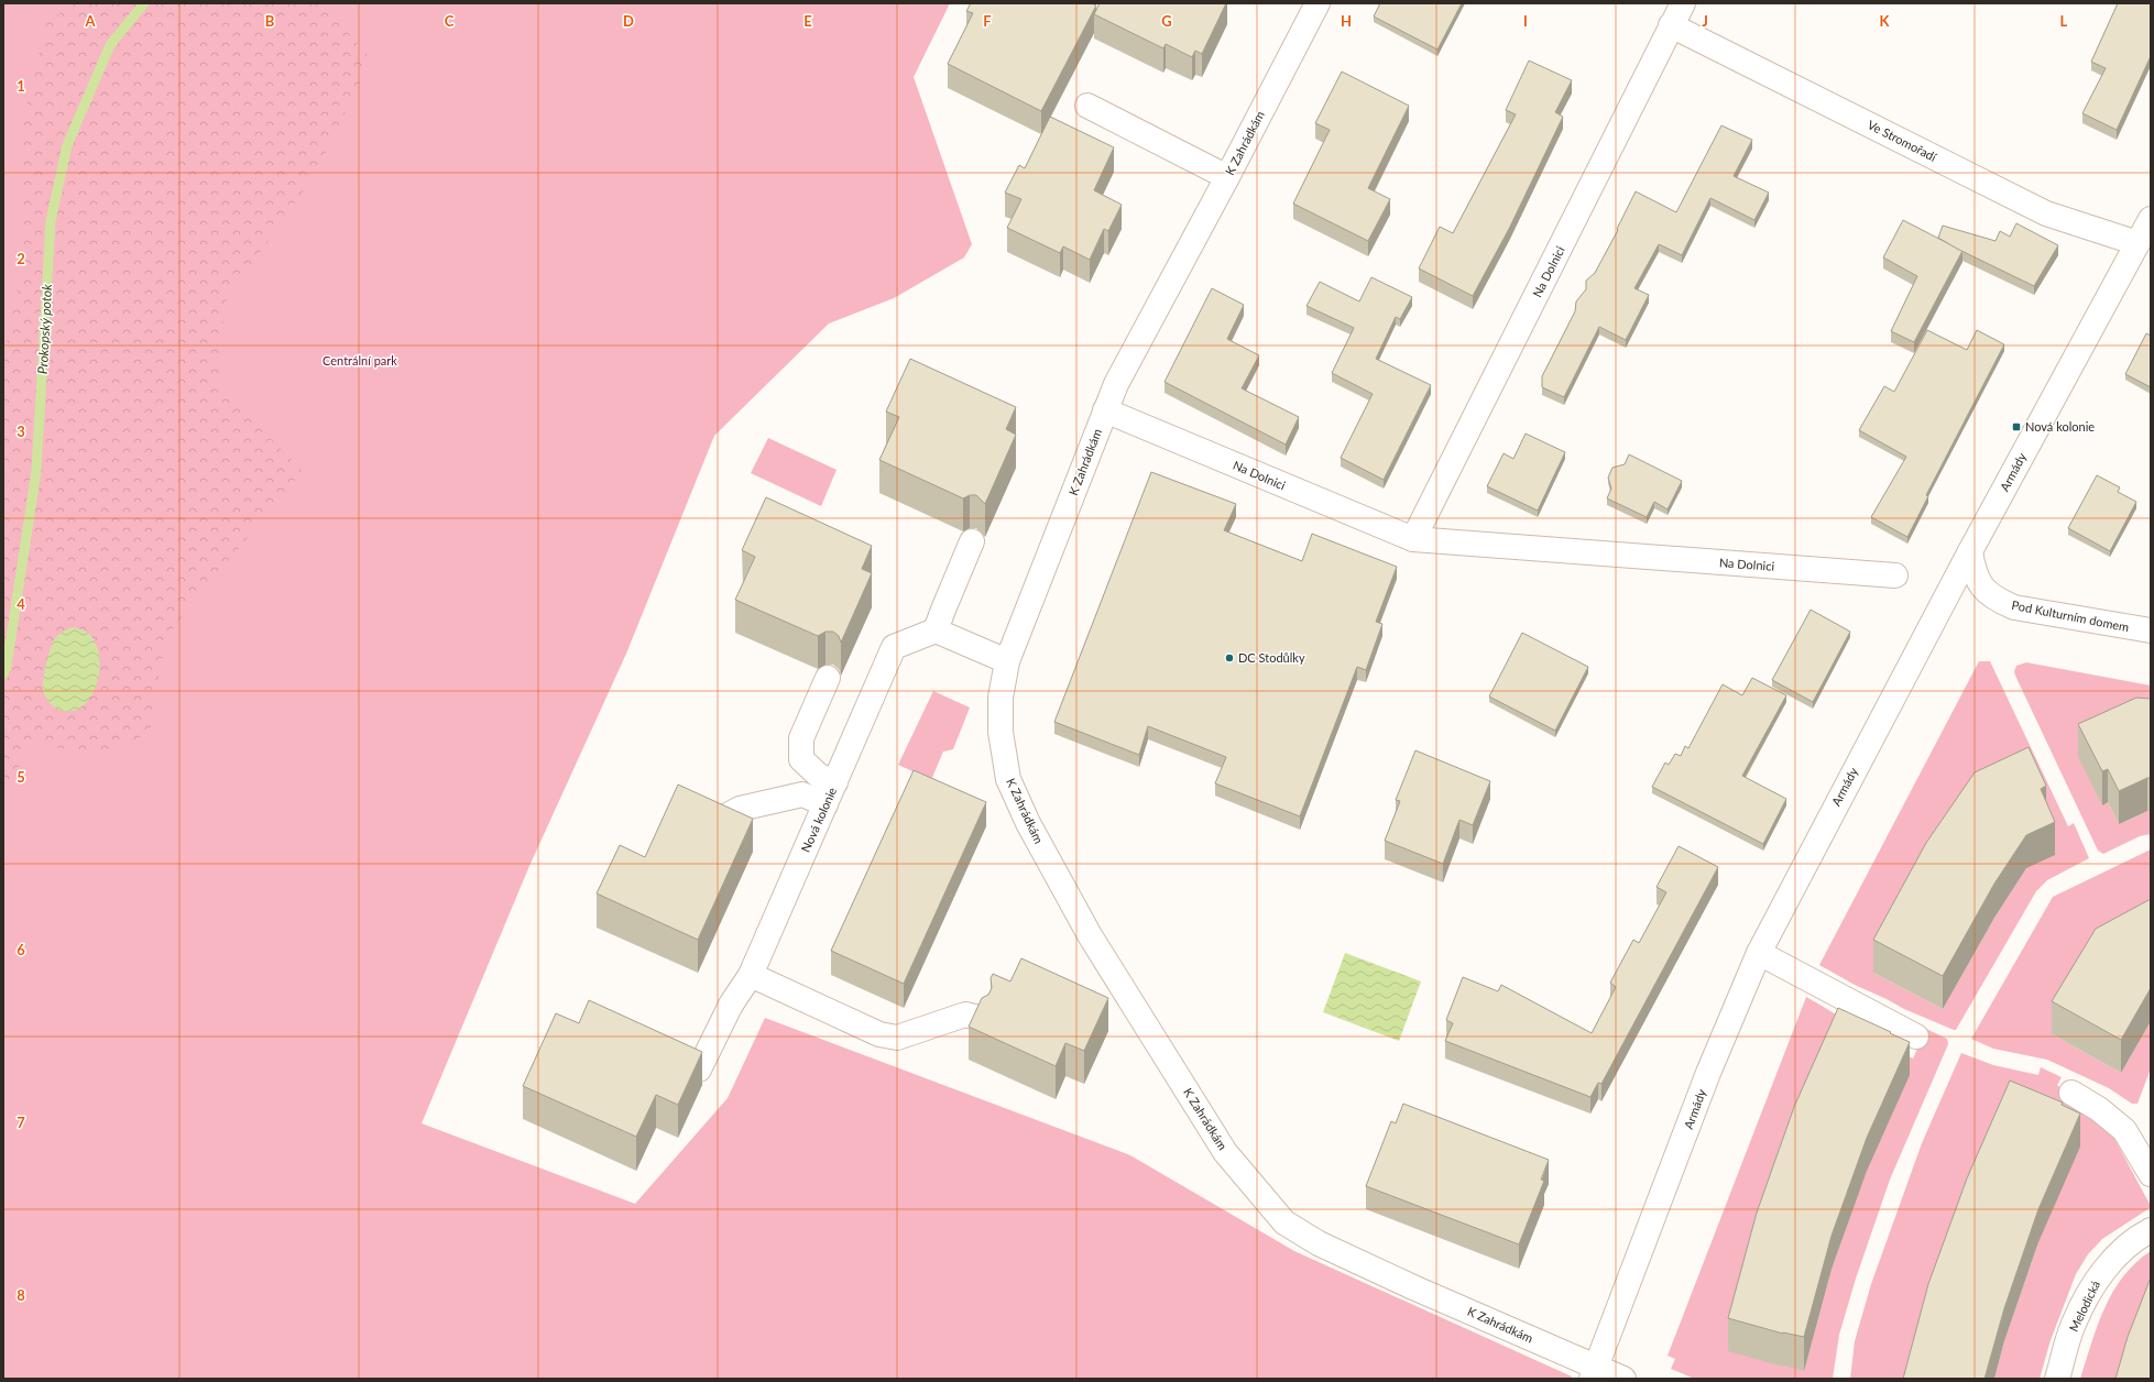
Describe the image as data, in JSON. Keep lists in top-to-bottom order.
{
  "streets": {
    "street": [
      "Ve Stromořadí",
      "K Zahrádkám",
      "Na Dolnici",
      "Armády",
      "Pod Kulturním domem",
      "Nová kolonie",
      "Melodická"
    ]
  },
  "crossings": [
    ["Ve Stromořadí", "Na Dolnici"],
    ["Ve Stromořadí", "Armády"],
    ["K Zahrádkám", "Na Dolnici"],
    ["K Zahrádkám", "Armády"],
    ["Armády", "Pod Kulturním domem"]
  ],
  "water": ["Prokopský potok"],
  "parks": ["Centrální park"],
  "places": {
    "transit": ["Nová kolonie"],
    "other": ["DC Stodůlky"]
  },
  "grid": {
    "columns": [
      "A",
      "B",
      "C",
      "D",
      "E",
      "F",
      "G",
      "H",
      "I",
      "J",
      "K",
      "L"
    ],
    "rows": [
      "1",
      "2",
      "3",
      "4",
      "5",
      "6",
      "7",
      "8"
    ]
  }
}
